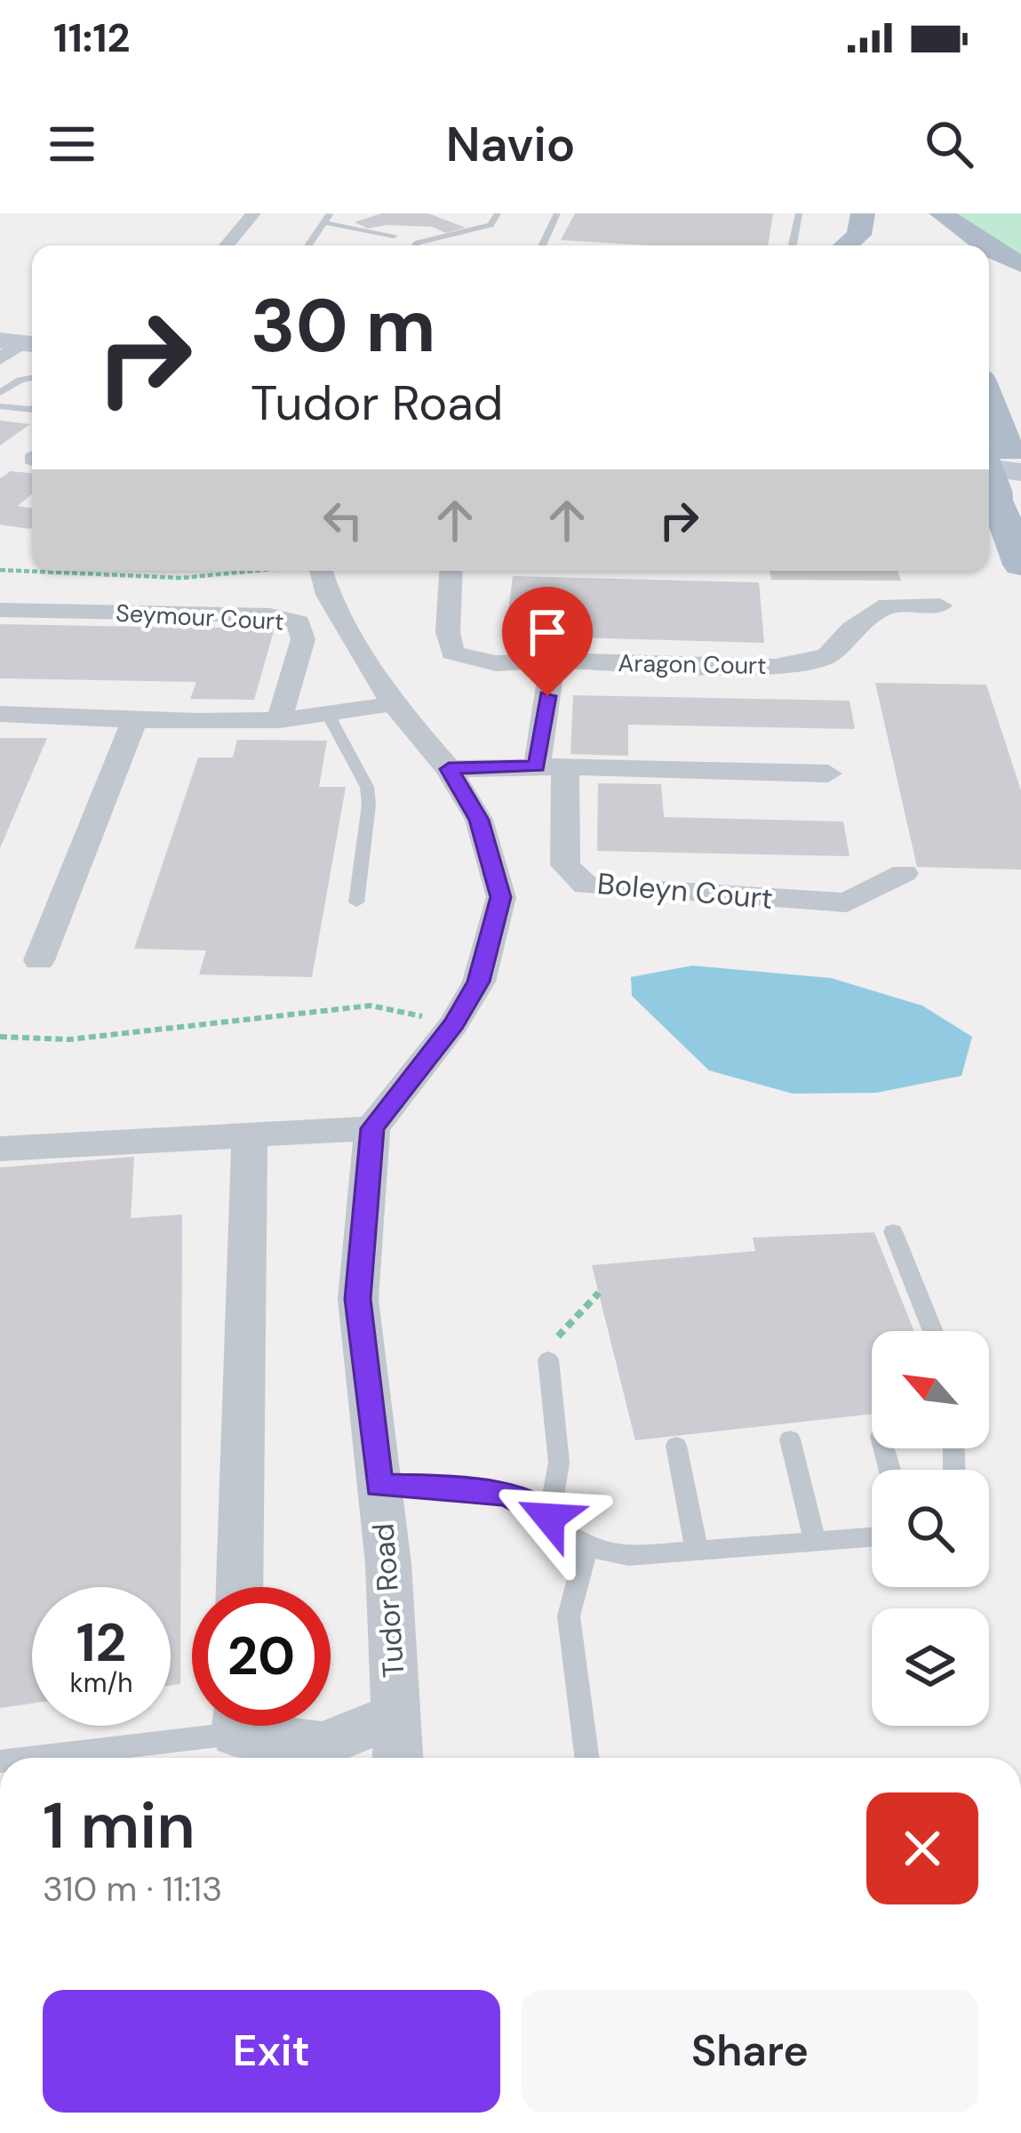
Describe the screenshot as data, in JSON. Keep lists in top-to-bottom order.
{
  "streets": {
    "street": [
      "Seymour Court",
      "Aragon Court",
      "Boleyn Court",
      "Tudor Road"
    ]
  },
  "crossings": [
    ["Aragon Court", "Boleyn Court"]
  ],
  "north": "top left",
  "page": {
    "status": "11:12",
    "header": "Navio",
    "turn": ["30 m", "Tudor Road"],
    "speed": "12 km/h",
    "limit": "20",
    "heading": ["1 min", "310 m · 11:13"],
    "buttons": ["Exit", "Share"]
  }
}
